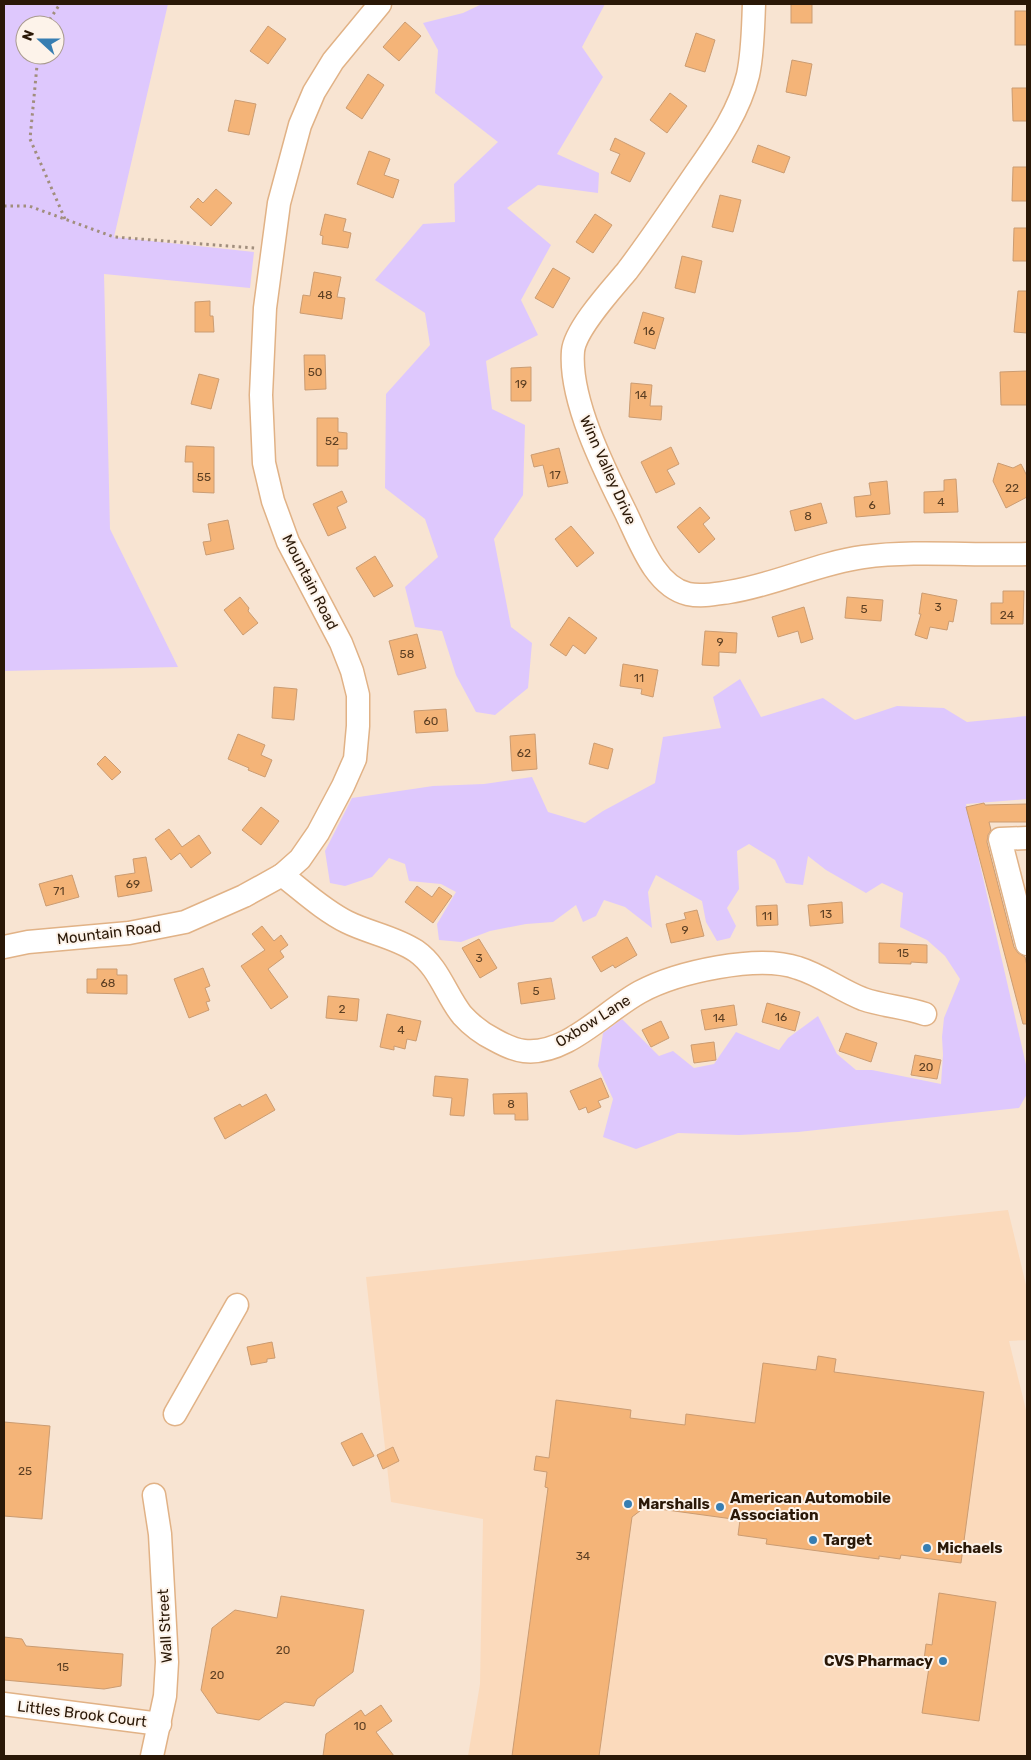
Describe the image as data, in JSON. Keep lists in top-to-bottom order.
{
  "streets": {
    "street": [
      "Winn Valley Drive",
      "Mountain Road",
      "Oxbow Lane",
      "Wall Street",
      "Littles Brook Court"
    ]
  },
  "crossings": [
    ["Mountain Road", "Oxbow Lane"],
    ["Wall Street", "Littles Brook Court"]
  ],
  "places": [
    "Marshalls",
    "American Automobile Association",
    "Target",
    "Michaels",
    "CVS Pharmacy"
  ],
  "house_numbers": [
    "48",
    "16",
    "50",
    "19",
    "14",
    "52",
    "17",
    "55",
    "22",
    "4",
    "6",
    "8",
    "3",
    "5",
    "24",
    "9",
    "58",
    "11",
    "60",
    "62",
    "69",
    "71",
    "13",
    "11",
    "9",
    "15",
    "3",
    "68",
    "5",
    "2",
    "16",
    "14",
    "4",
    "20",
    "8",
    "25",
    "34",
    "20",
    "15",
    "20",
    "10"
  ],
  "north": "left"
}
